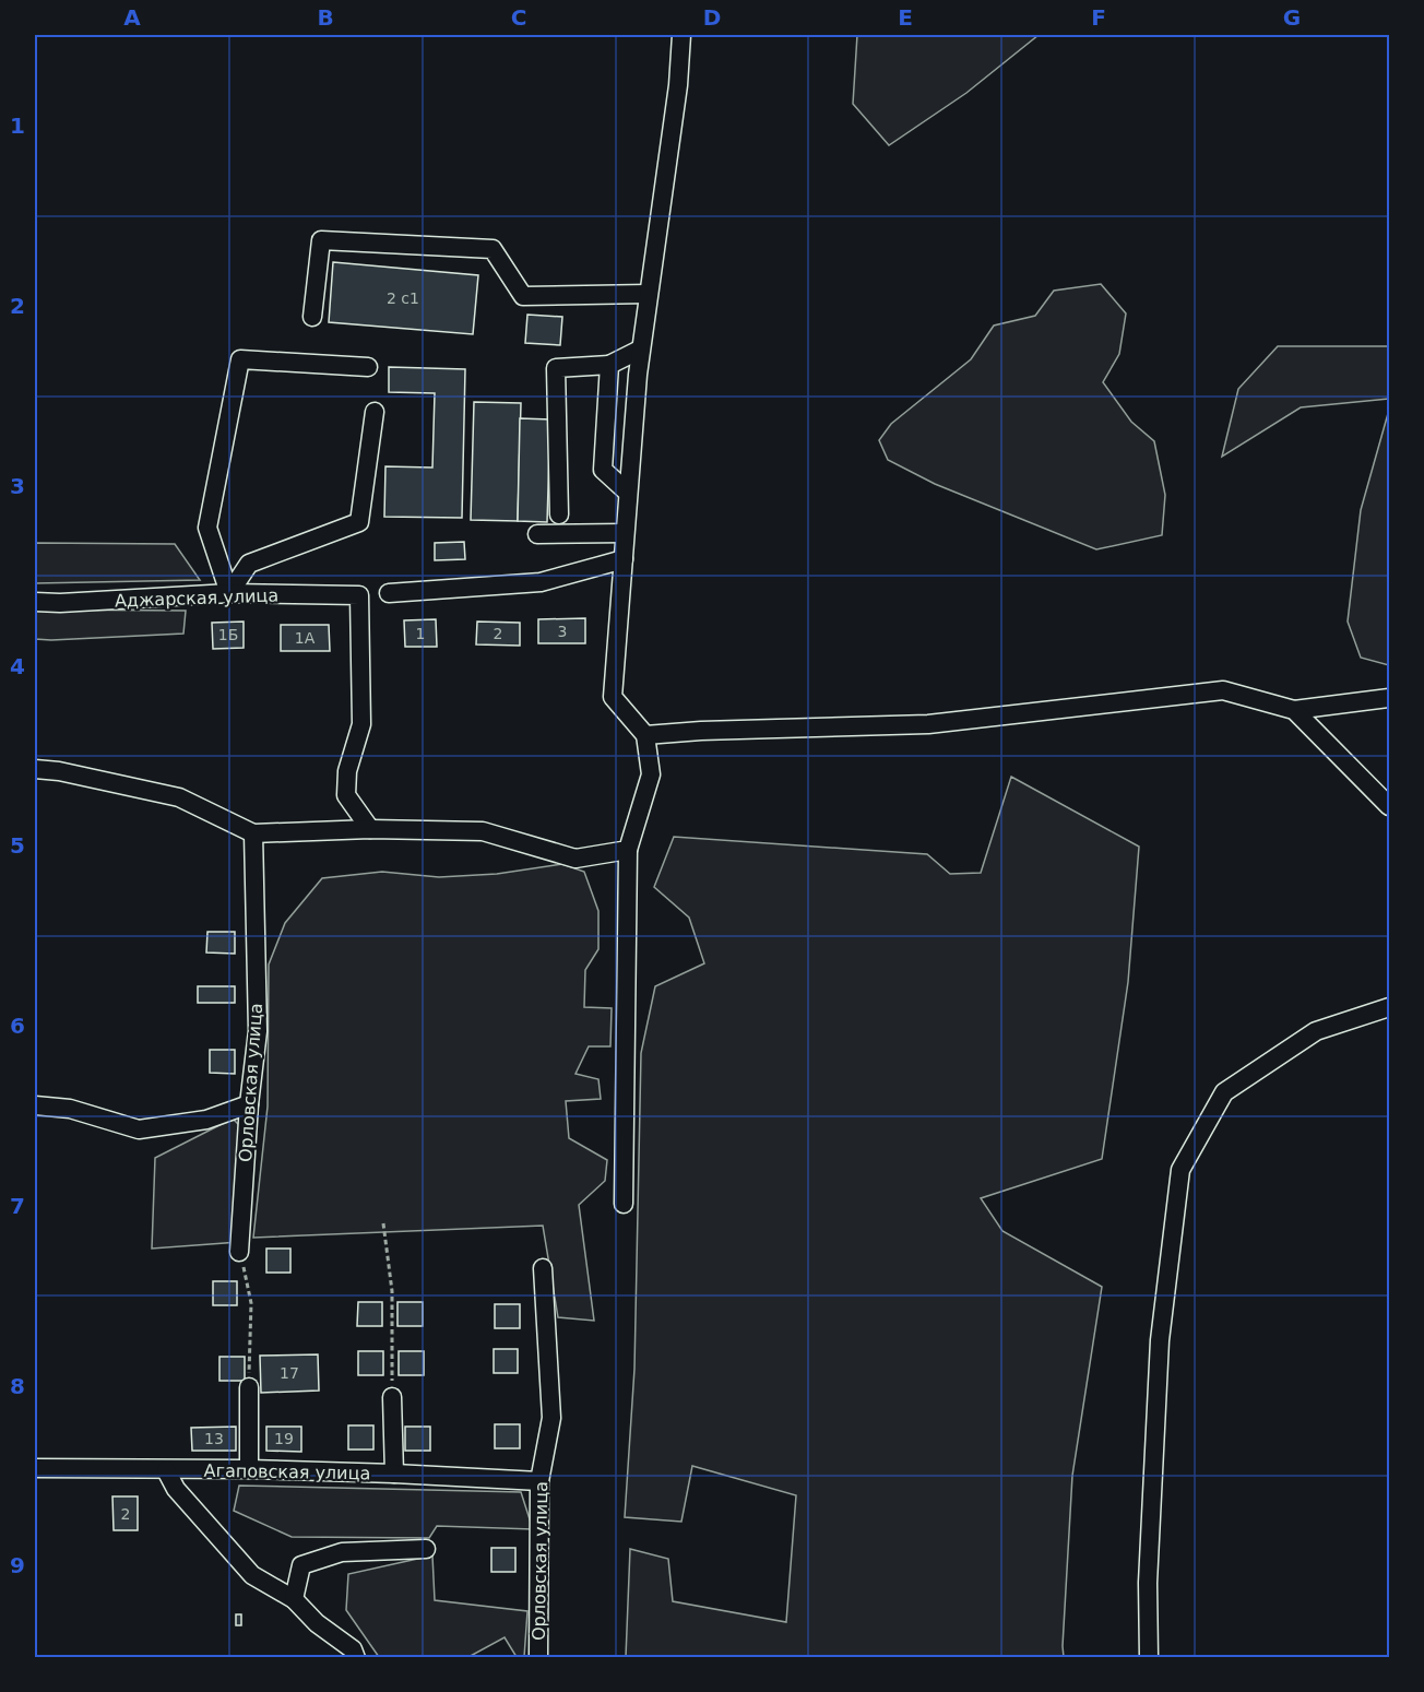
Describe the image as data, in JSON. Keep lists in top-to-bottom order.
{
  "streets": {
    "street": ["Аджарская улица", "Орловская улица", "Агаповская улица"]
  },
  "crossings": [
    ["Орловская улица", "Агаповская улица"]
  ],
  "house_numbers": [
    "2 с1",
    "3",
    "1",
    "2",
    "1Б",
    "1А",
    "17",
    "13",
    "19",
    "2"
  ],
  "grid": {
    "columns": [
      "A",
      "B",
      "C",
      "D",
      "E",
      "F",
      "G"
    ],
    "rows": [
      "1",
      "2",
      "3",
      "4",
      "5",
      "6",
      "7",
      "8",
      "9"
    ]
  }
}
